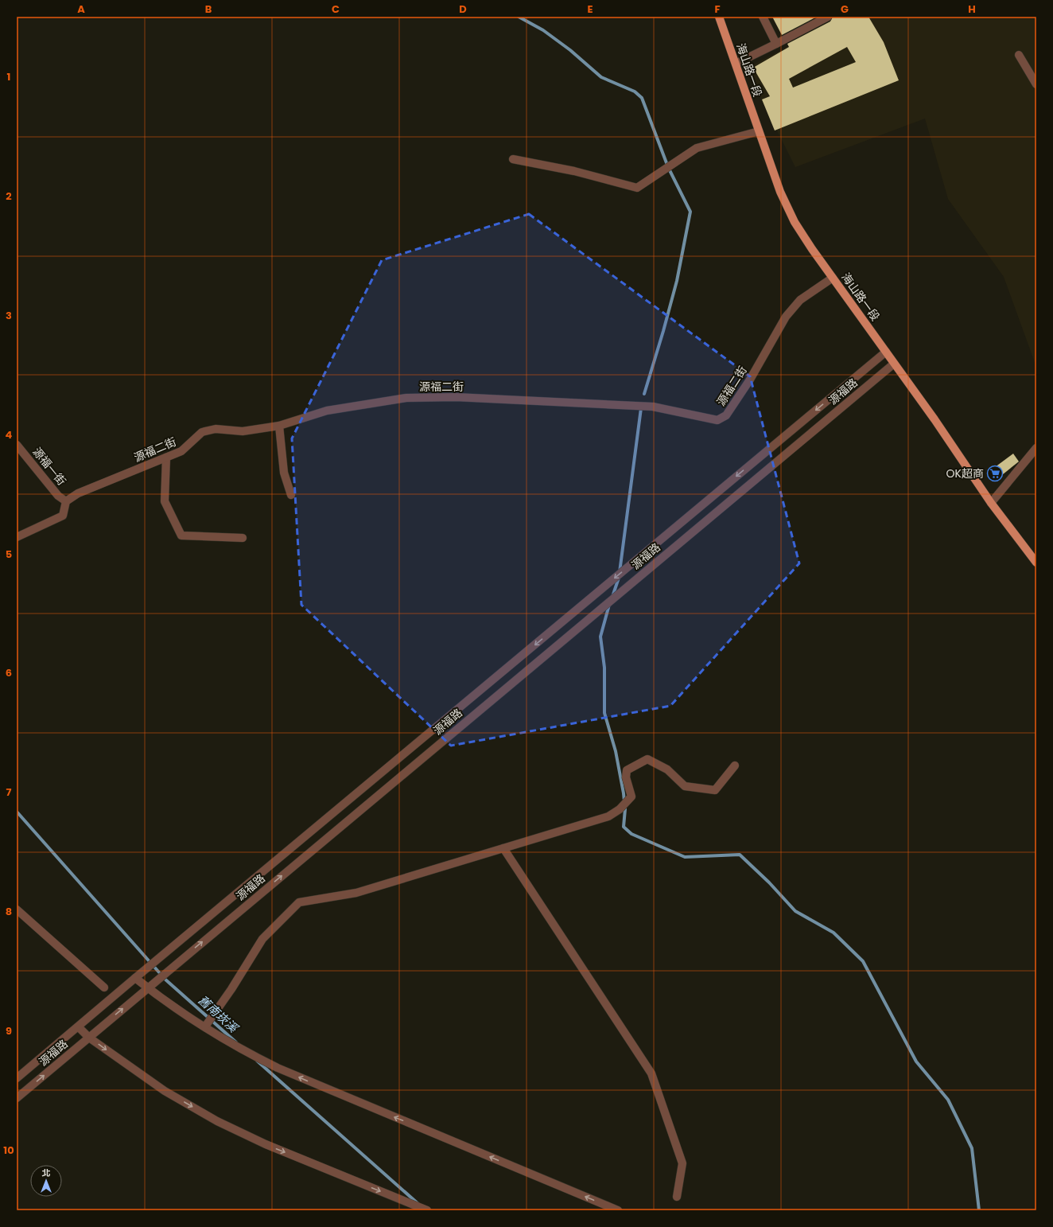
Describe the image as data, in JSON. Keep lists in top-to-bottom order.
{
  "streets": {
    "main road": ["海山路一段"],
    "street": ["源福二街", "源福路", "源福一街"]
  },
  "crossings": [
    ["海山路一段", "源福二街"],
    ["海山路一段", "源福路"],
    ["源福二街", "源福一街"]
  ],
  "water": ["舊南崁溪"],
  "places": {
    "supermarket": ["OK超商"]
  },
  "north": "top",
  "grid": {
    "columns": [
      "A",
      "B",
      "C",
      "D",
      "E",
      "F",
      "G",
      "H"
    ],
    "rows": [
      "1",
      "2",
      "3",
      "4",
      "5",
      "6",
      "7",
      "8",
      "9",
      "10"
    ]
  }
}
